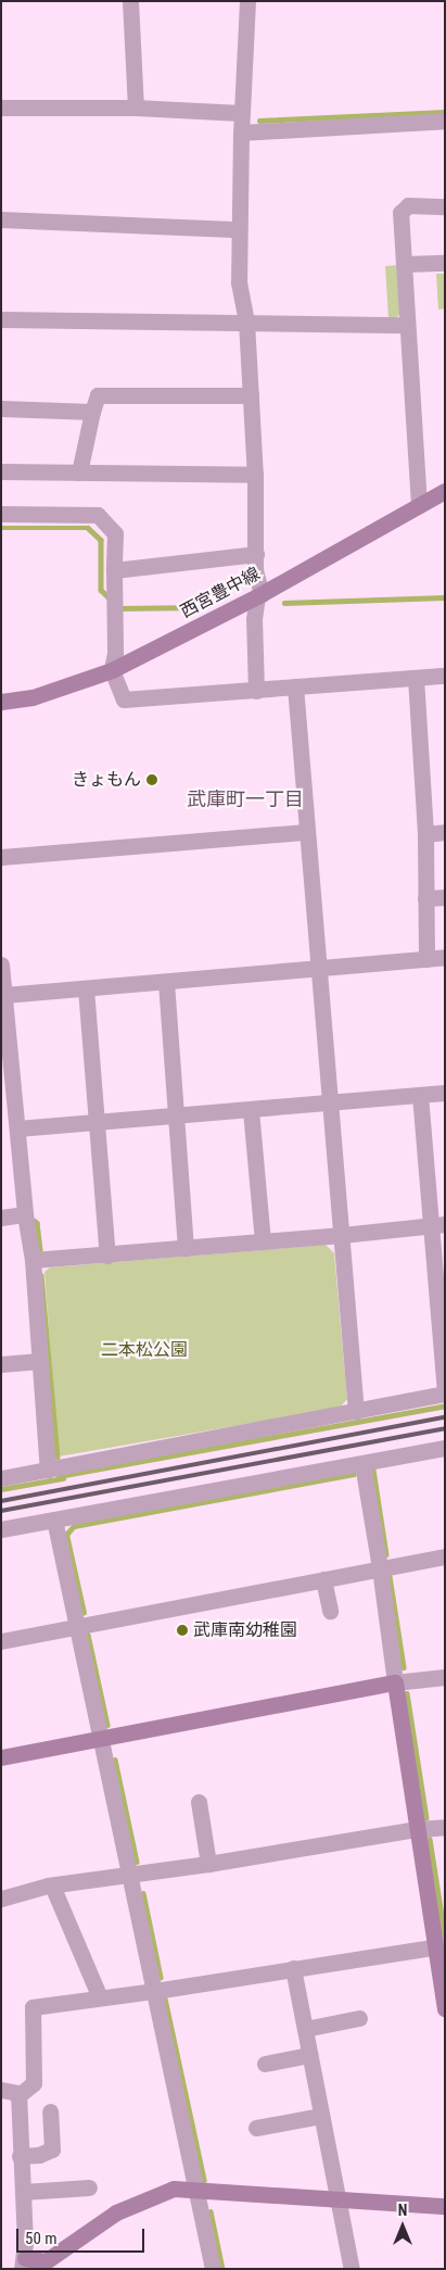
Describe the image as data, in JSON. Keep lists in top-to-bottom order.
{
  "streets": {
    "street": ["西宮豊中線"]
  },
  "districts": ["武庫町一丁目"],
  "parks": ["二本松公園"],
  "places": ["きょもん", "武庫南幼稚園"],
  "scale_bar": "50 m",
  "north": "top"
}
